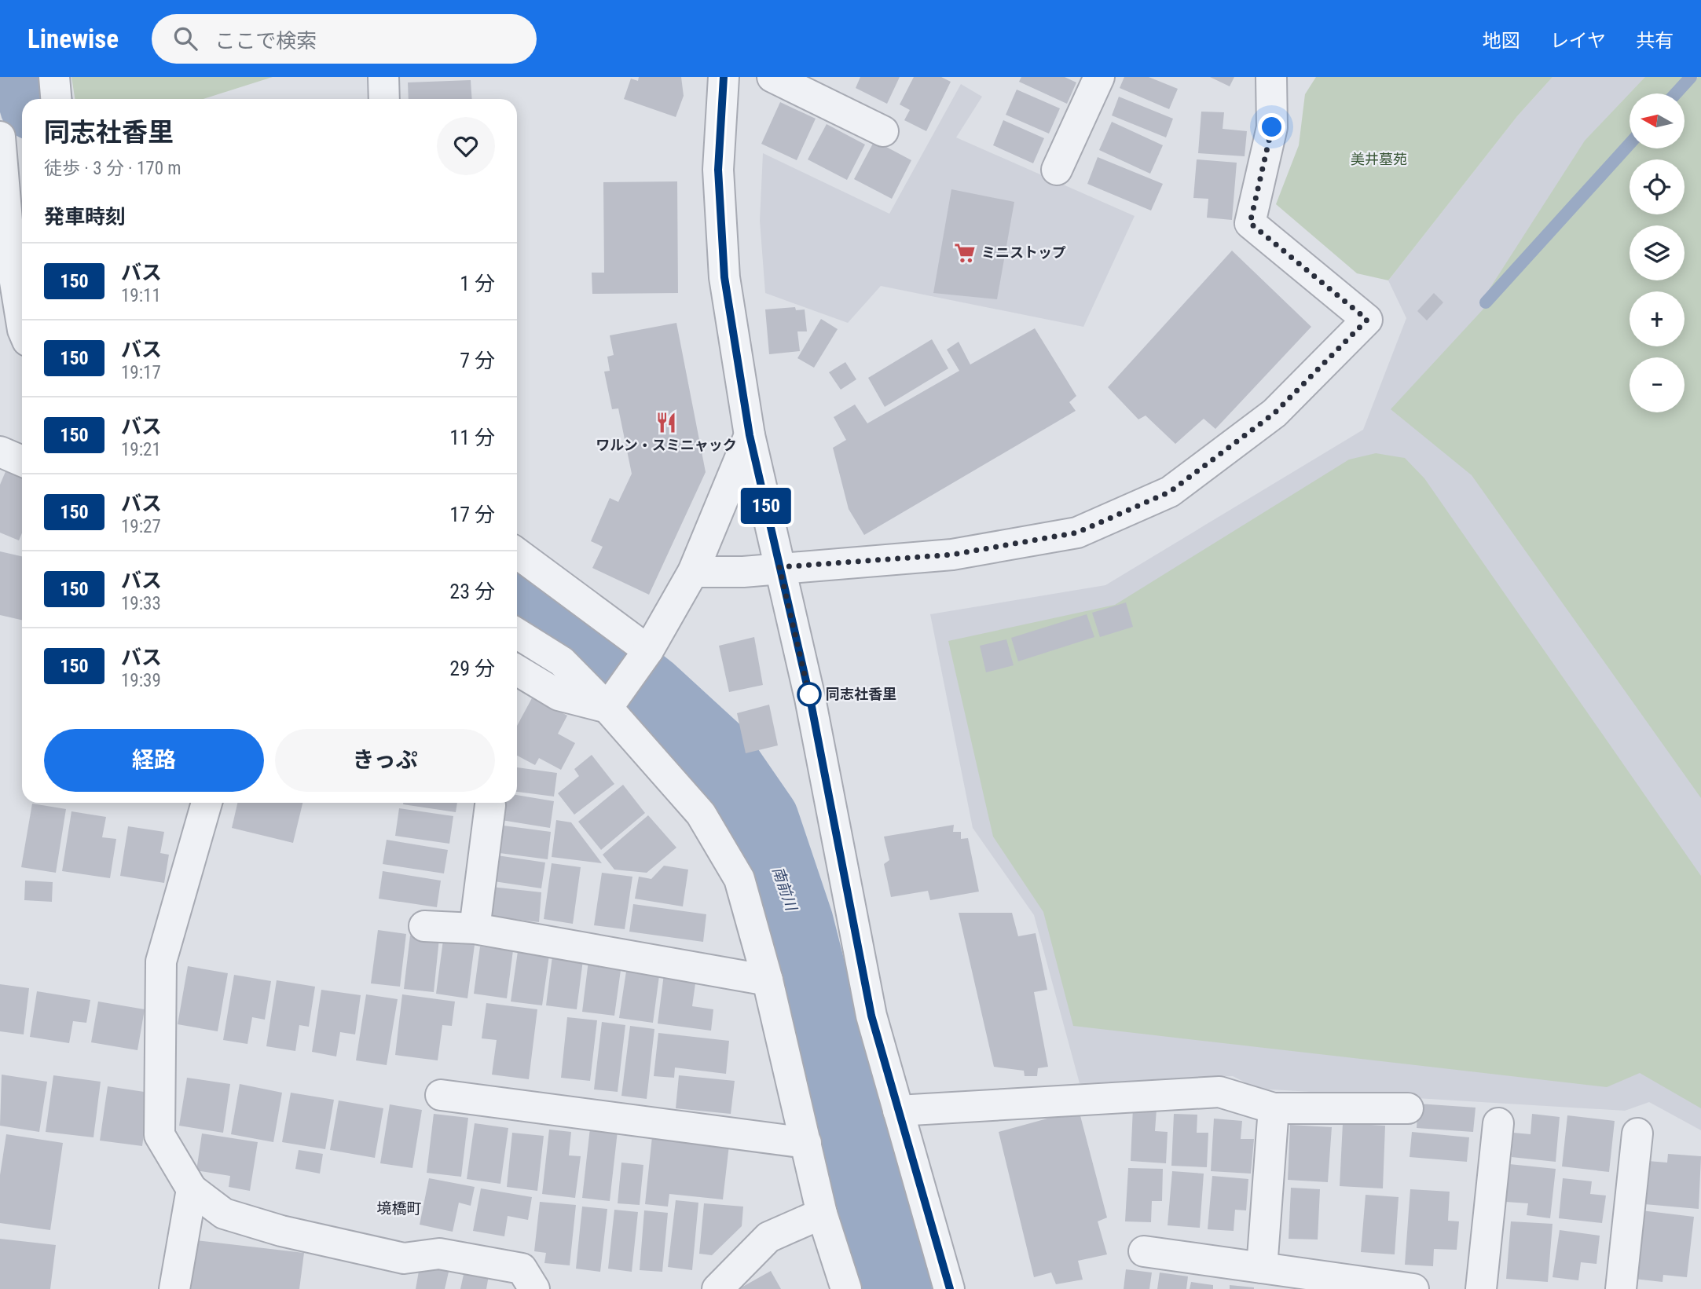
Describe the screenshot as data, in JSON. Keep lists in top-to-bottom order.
{
  "districts": ["境橋町"],
  "water": ["南前川"],
  "parks": ["美井墓苑"],
  "places": {
    "supermarket": ["ミニストップ"],
    "restaurant": ["ワルン・スミニャック"],
    "other": ["同志社香里"]
  },
  "lines": ["bus line 150"],
  "north": "left",
  "page": {
    "header": "Linewise",
    "search": "ここで検索",
    "nav": ["地図", "レイヤ", "共有"],
    "on_map": "150",
    "map_buttons": ["+", "−"],
    "heading": [
      ["同志社香里", "徒歩 · 3 分 · 170 m"],
      "発車時刻"
    ],
    "list": [
      {
        "mark": "150",
        "name": "バス",
        "note": "19:11",
        "value": "1 分"
      },
      {
        "mark": "150",
        "name": "バス",
        "note": "19:17",
        "value": "7 分"
      },
      {
        "mark": "150",
        "name": "バス",
        "note": "19:21",
        "value": "11 分"
      },
      {
        "mark": "150",
        "name": "バス",
        "note": "19:27",
        "value": "17 分"
      },
      {
        "mark": "150",
        "name": "バス",
        "note": "19:33",
        "value": "23 分"
      },
      {
        "mark": "150",
        "name": "バス",
        "note": "19:39",
        "value": "29 分"
      }
    ],
    "buttons": ["経路", "きっぷ"]
  }
}
